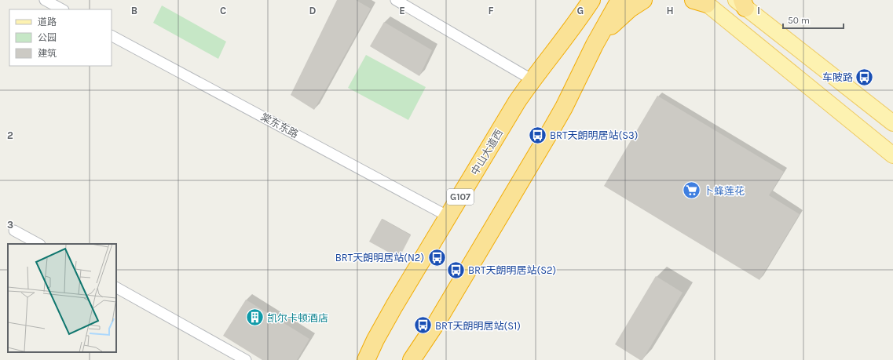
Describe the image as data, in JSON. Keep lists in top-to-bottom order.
{
  "streets": {
    "highway": ["中山大道西", "G107"],
    "street": ["棠东东路"]
  },
  "crossings": [
    ["棠东东路", "中山大道西"]
  ],
  "places": {
    "bus stop": [
      "车陂路",
      "BRT天朗明居站(S3)",
      "BRT天朗明居站(N2)",
      "BRT天朗明居站(S2)",
      "BRT天朗明居站(S1)"
    ],
    "supermarket": ["卜蜂莲花"],
    "building": ["凯尔卡顿酒店"]
  },
  "legend": ["道路", "公园", "建筑"],
  "scale_bar": "50 m",
  "grid": {
    "columns": [
      "B",
      "C",
      "D",
      "E",
      "F",
      "G",
      "H",
      "I"
    ],
    "rows": ["2", "3"]
  }
}
